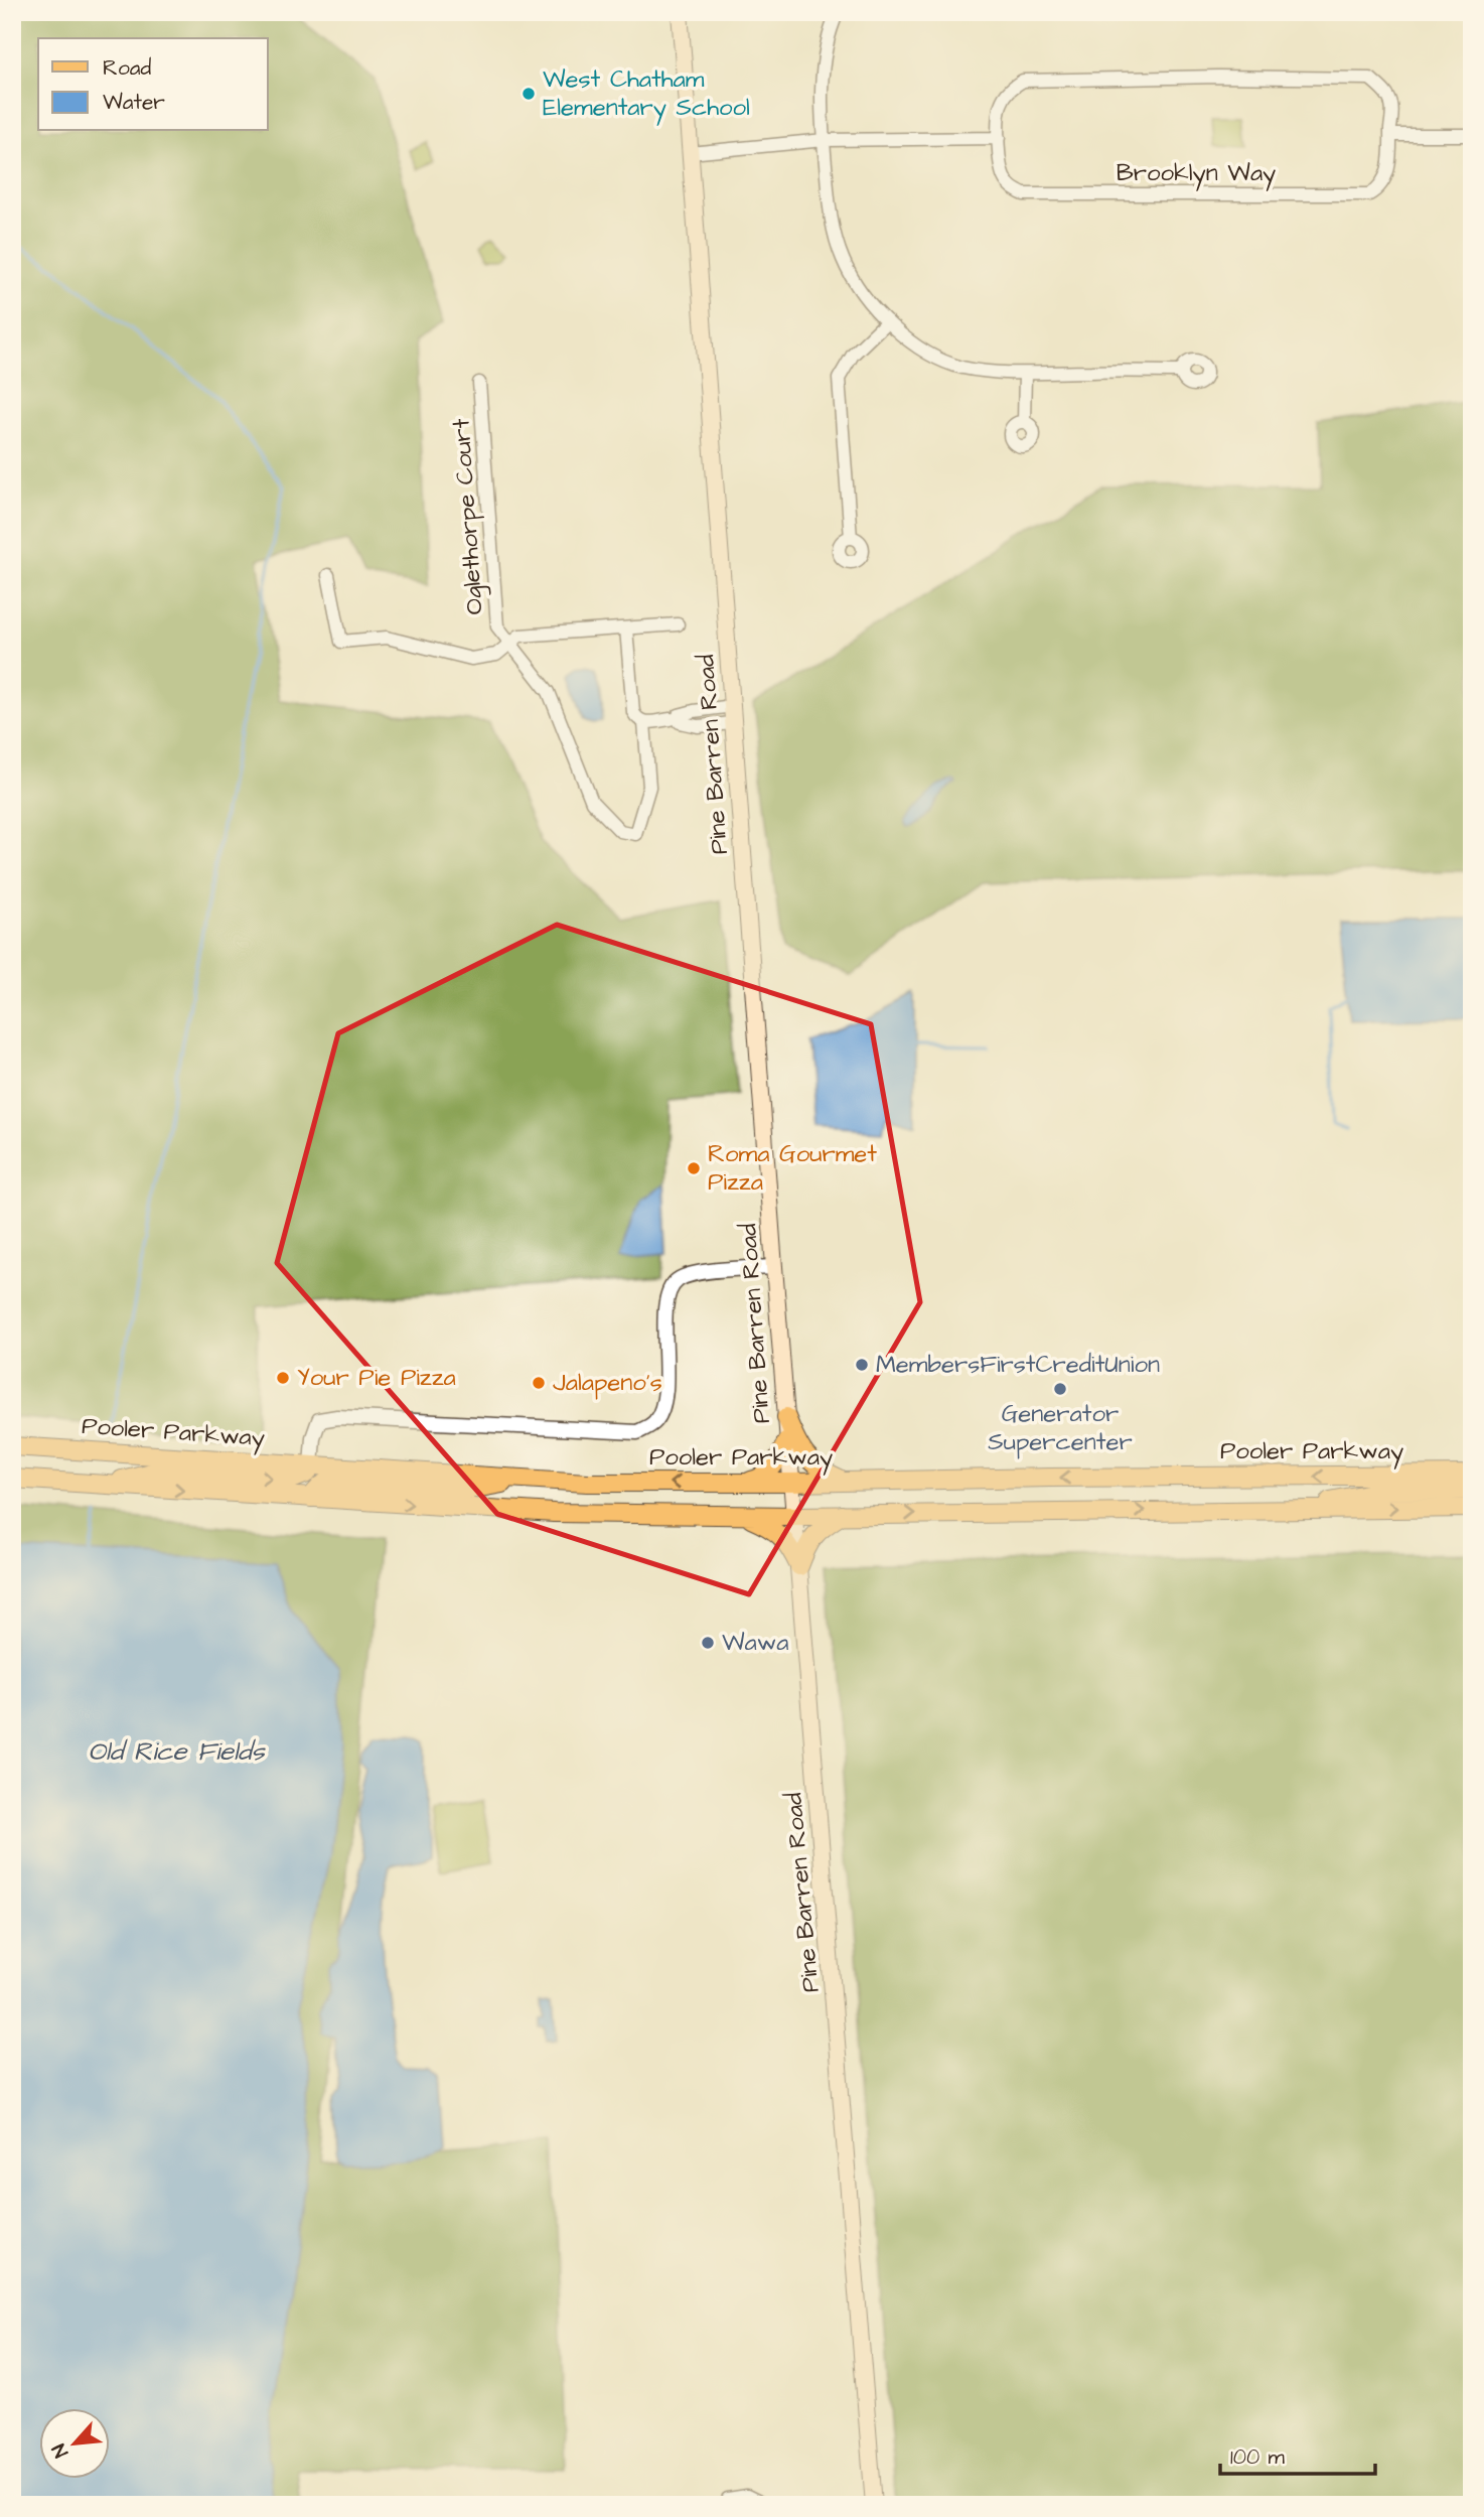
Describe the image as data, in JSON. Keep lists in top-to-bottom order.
{
  "streets": {
    "main road": ["Pine Barren Road", "Pooler Parkway"],
    "street": ["Brooklyn Way", "Oglethorpe Court"]
  },
  "crossings": [
    ["Pine Barren Road", "Pooler Parkway"]
  ],
  "water": ["Old Rice Fields"],
  "places": [
    "West Chatham Elementary School",
    "Roma Gourmet Pizza",
    "MembersFirstCreditUnion",
    "Your Pie Pizza",
    "Jalapeno's",
    "Generator Supercenter",
    "Wawa"
  ],
  "legend": ["Road", "Water"],
  "scale_bar": "100 m",
  "north": "bottom left"
}
